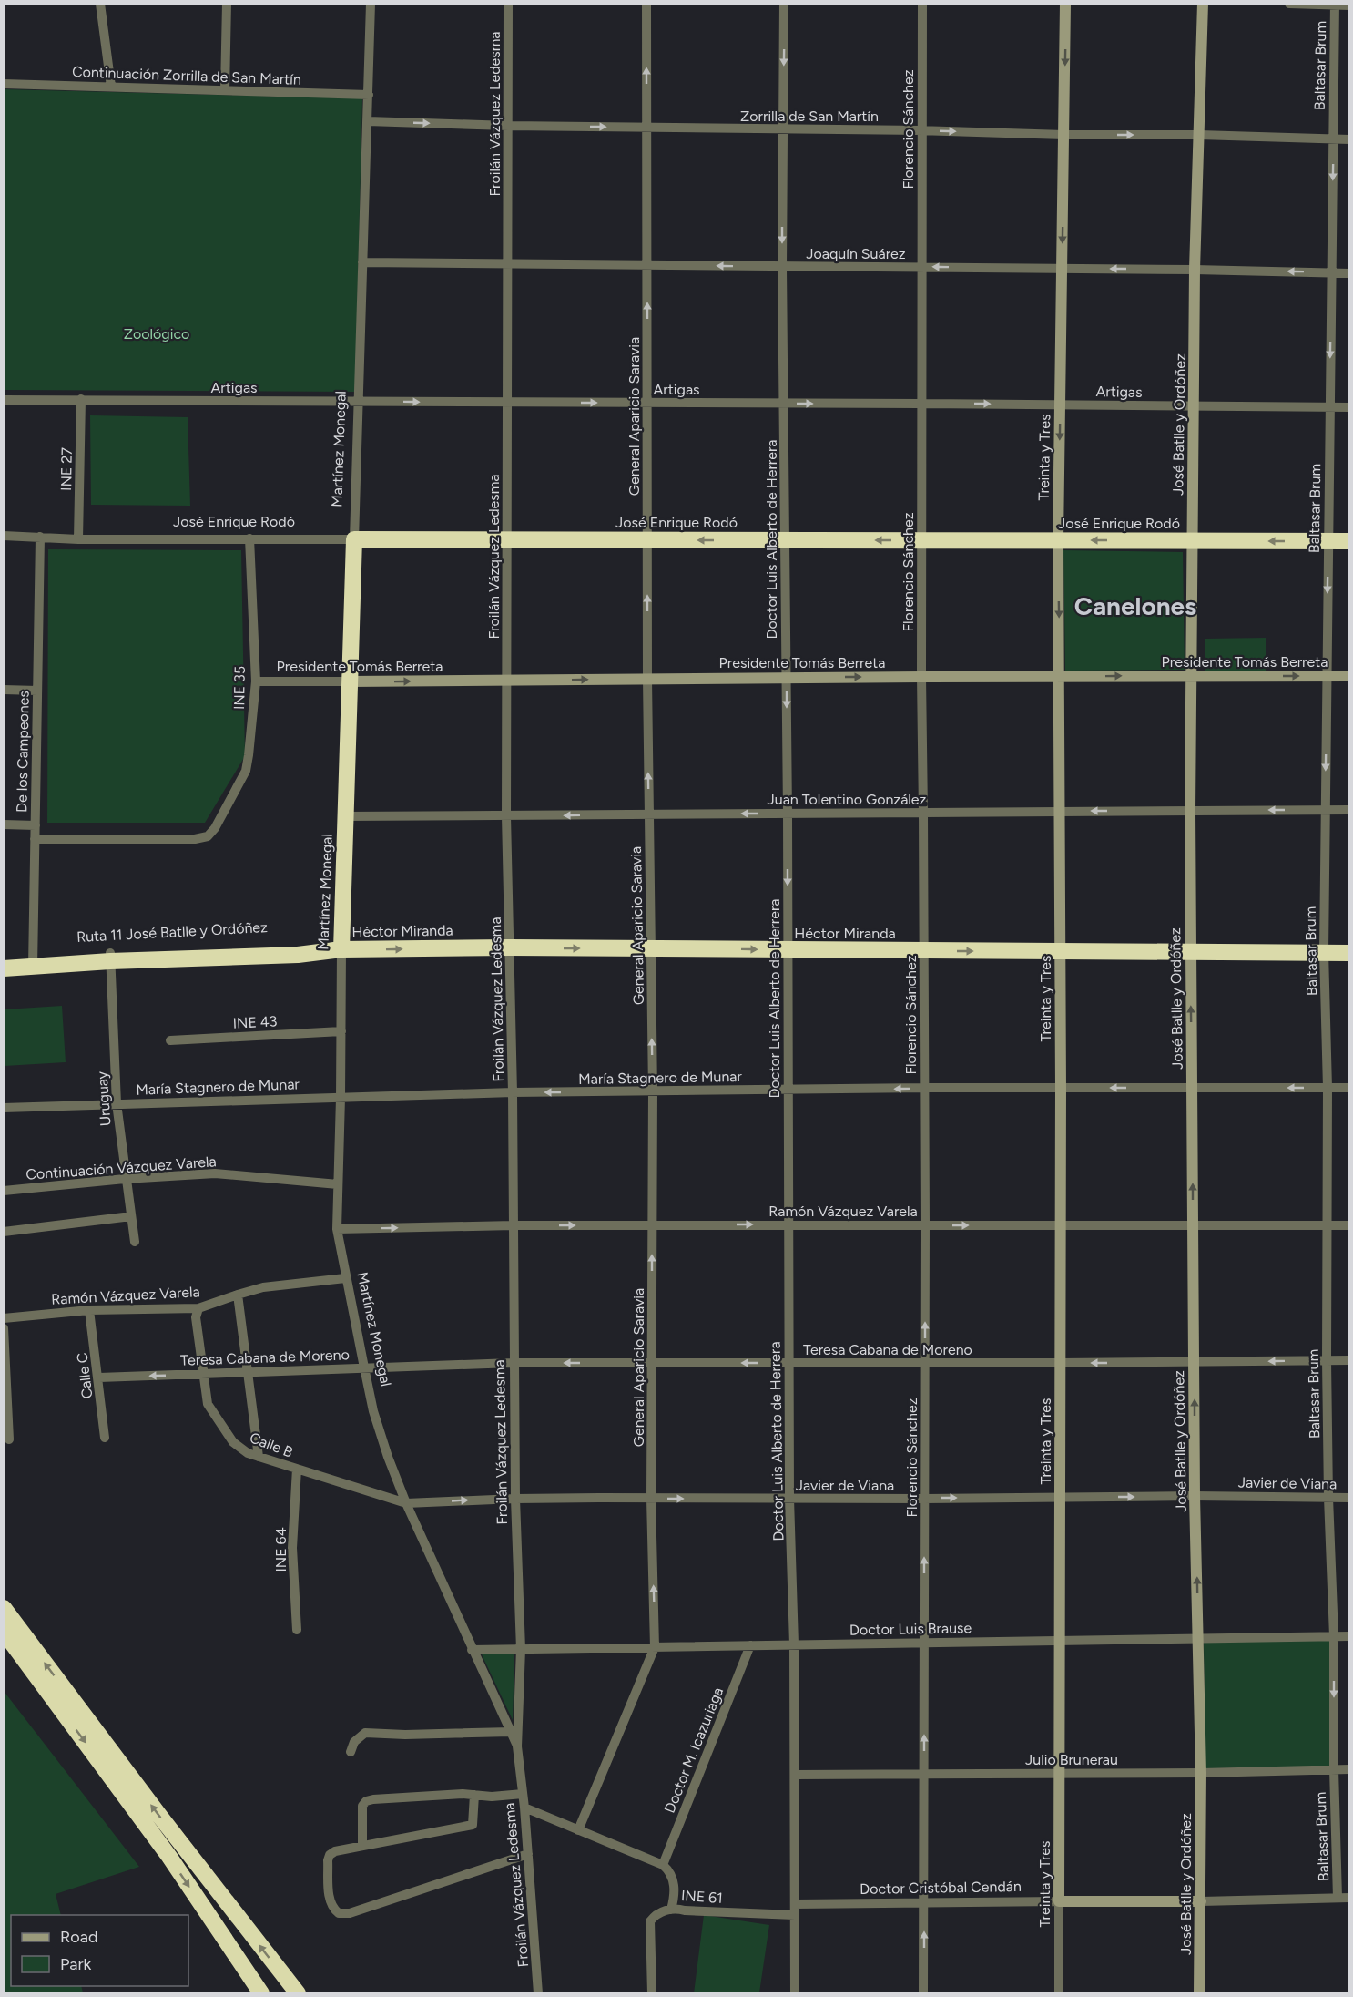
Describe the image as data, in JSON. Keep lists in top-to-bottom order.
{
  "streets": {
    "highway": [
      "Martínez Monegal",
      "José Enrique Rodó",
      "Héctor Miranda",
      "Ruta 11 José Batlle y Ordóñez"
    ],
    "street": [
      "Baltasar Brum",
      "Continuación Zorrilla de San Martín",
      "Froilán Vázquez Ledesma",
      "Zorrilla de San Martín",
      "Florencio Sánchez",
      "Joaquín Suárez",
      "Artigas",
      "General Aparicio Saravia",
      "José Batlle y Ordóñez",
      "Treinta y Tres",
      "INE 27",
      "Doctor Luis Alberto de Herrera",
      "Presidente Tomás Berreta",
      "INE 35",
      "De los Campeones",
      "Juan Tolentino González",
      "INE 43",
      "María Stagnero de Munar",
      "Uruguay",
      "Continuación Vázquez Varela",
      "Ramón Vázquez Varela",
      "Teresa Cabana de Moreno",
      "Calle C",
      "Calle B",
      "Javier de Viana",
      "INE 64",
      "Doctor Luis Brause",
      "Doctor M. Icazuriaga",
      "Julio Brunerau",
      "Doctor Cristóbal Cendán",
      "INE 61"
    ]
  },
  "crossings": [
    ["Baltasar Brum", "Zorrilla de San Martín"],
    ["Baltasar Brum", "Joaquín Suárez"],
    ["Baltasar Brum", "Artigas"],
    ["Baltasar Brum", "José Enrique Rodó"],
    ["Baltasar Brum", "Presidente Tomás Berreta"],
    ["Baltasar Brum", "Juan Tolentino González"],
    ["Baltasar Brum", "Héctor Miranda"],
    ["Baltasar Brum", "María Stagnero de Munar"],
    ["Baltasar Brum", "Ramón Vázquez Varela"],
    ["Baltasar Brum", "Teresa Cabana de Moreno"],
    ["Baltasar Brum", "Javier de Viana"],
    ["Baltasar Brum", "Doctor Luis Brause"],
    ["Baltasar Brum", "Julio Brunerau"],
    ["Baltasar Brum", "Doctor Cristóbal Cendán"],
    ["Continuación Zorrilla de San Martín", "Martínez Monegal"],
    ["Froilán Vázquez Ledesma", "Zorrilla de San Martín"],
    ["Froilán Vázquez Ledesma", "Joaquín Suárez"],
    ["Froilán Vázquez Ledesma", "Artigas"],
    ["Froilán Vázquez Ledesma", "Martínez Monegal"],
    ["Froilán Vázquez Ledesma", "José Enrique Rodó"],
    ["Froilán Vázquez Ledesma", "Presidente Tomás Berreta"],
    ["Froilán Vázquez Ledesma", "Juan Tolentino González"],
    ["Froilán Vázquez Ledesma", "Héctor Miranda"],
    ["Froilán Vázquez Ledesma", "María Stagnero de Munar"],
    ["Froilán Vázquez Ledesma", "Ramón Vázquez Varela"],
    ["Froilán Vázquez Ledesma", "Teresa Cabana de Moreno"],
    ["Froilán Vázquez Ledesma", "Javier de Viana"],
    ["Froilán Vázquez Ledesma", "Doctor Luis Brause"],
    ["Zorrilla de San Martín", "Florencio Sánchez"],
    ["Zorrilla de San Martín", "General Aparicio Saravia"],
    ["Zorrilla de San Martín", "José Batlle y Ordóñez"],
    ["Zorrilla de San Martín", "Martínez Monegal"],
    ["Zorrilla de San Martín", "Treinta y Tres"],
    ["Zorrilla de San Martín", "Doctor Luis Alberto de Herrera"],
    ["Florencio Sánchez", "Joaquín Suárez"],
    ["Florencio Sánchez", "Artigas"],
    ["Florencio Sánchez", "José Enrique Rodó"],
    ["Florencio Sánchez", "Presidente Tomás Berreta"],
    ["Florencio Sánchez", "Juan Tolentino González"],
    ["Florencio Sánchez", "Héctor Miranda"],
    ["Florencio Sánchez", "María Stagnero de Munar"],
    ["Florencio Sánchez", "Ramón Vázquez Varela"],
    ["Florencio Sánchez", "Teresa Cabana de Moreno"],
    ["Florencio Sánchez", "Javier de Viana"],
    ["Florencio Sánchez", "Doctor Luis Brause"],
    ["Florencio Sánchez", "Julio Brunerau"],
    ["Florencio Sánchez", "Doctor Cristóbal Cendán"],
    ["Joaquín Suárez", "General Aparicio Saravia"],
    ["Joaquín Suárez", "José Batlle y Ordóñez"],
    ["Joaquín Suárez", "Martínez Monegal"],
    ["Joaquín Suárez", "Treinta y Tres"],
    ["Joaquín Suárez", "Doctor Luis Alberto de Herrera"],
    ["Artigas", "General Aparicio Saravia"],
    ["Artigas", "José Batlle y Ordóñez"],
    ["Artigas", "Martínez Monegal"],
    ["Artigas", "Treinta y Tres"],
    ["Artigas", "INE 27"],
    ["Artigas", "Doctor Luis Alberto de Herrera"],
    ["General Aparicio Saravia", "José Enrique Rodó"],
    ["General Aparicio Saravia", "Presidente Tomás Berreta"],
    ["General Aparicio Saravia", "Juan Tolentino González"],
    ["General Aparicio Saravia", "Héctor Miranda"],
    ["General Aparicio Saravia", "María Stagnero de Munar"],
    ["General Aparicio Saravia", "Ramón Vázquez Varela"],
    ["General Aparicio Saravia", "Teresa Cabana de Moreno"],
    ["General Aparicio Saravia", "Javier de Viana"],
    ["General Aparicio Saravia", "Doctor Luis Brause"],
    ["José Batlle y Ordóñez", "José Enrique Rodó"],
    ["José Batlle y Ordóñez", "Presidente Tomás Berreta"],
    ["José Batlle y Ordóñez", "Juan Tolentino González"],
    ["José Batlle y Ordóñez", "Héctor Miranda"],
    ["José Batlle y Ordóñez", "María Stagnero de Munar"],
    ["José Batlle y Ordóñez", "Ramón Vázquez Varela"],
    ["José Batlle y Ordóñez", "Teresa Cabana de Moreno"],
    ["José Batlle y Ordóñez", "Javier de Viana"],
    ["José Batlle y Ordóñez", "Doctor Luis Brause"],
    ["José Batlle y Ordóñez", "Julio Brunerau"],
    ["José Batlle y Ordóñez", "Doctor Cristóbal Cendán"],
    ["Martínez Monegal", "José Enrique Rodó"],
    ["Martínez Monegal", "Presidente Tomás Berreta"],
    ["Martínez Monegal", "Juan Tolentino González"],
    ["Martínez Monegal", "Héctor Miranda"],
    ["Martínez Monegal", "Ruta 11 José Batlle y Ordóñez"],
    ["Martínez Monegal", "INE 43"],
    ["Martínez Monegal", "María Stagnero de Munar"],
    ["Martínez Monegal", "Continuación Vázquez Varela"],
    ["Martínez Monegal", "Ramón Vázquez Varela"],
    ["Martínez Monegal", "Teresa Cabana de Moreno"],
    ["Martínez Monegal", "Calle B"],
    ["Martínez Monegal", "Javier de Viana"],
    ["Martínez Monegal", "Doctor Luis Brause"],
    ["Treinta y Tres", "José Enrique Rodó"],
    ["Treinta y Tres", "Presidente Tomás Berreta"],
    ["Treinta y Tres", "Juan Tolentino González"],
    ["Treinta y Tres", "Héctor Miranda"],
    ["Treinta y Tres", "María Stagnero de Munar"],
    ["Treinta y Tres", "Ramón Vázquez Varela"],
    ["Treinta y Tres", "Teresa Cabana de Moreno"],
    ["Treinta y Tres", "Javier de Viana"],
    ["Treinta y Tres", "Doctor Luis Brause"],
    ["Treinta y Tres", "Julio Brunerau"],
    ["Treinta y Tres", "Doctor Cristóbal Cendán"],
    ["INE 27", "José Enrique Rodó"],
    ["José Enrique Rodó", "Doctor Luis Alberto de Herrera"],
    ["José Enrique Rodó", "INE 35"],
    ["José Enrique Rodó", "De los Campeones"],
    ["Doctor Luis Alberto de Herrera", "Presidente Tomás Berreta"],
    ["Doctor Luis Alberto de Herrera", "Juan Tolentino González"],
    ["Doctor Luis Alberto de Herrera", "Héctor Miranda"],
    ["Doctor Luis Alberto de Herrera", "María Stagnero de Munar"],
    ["Doctor Luis Alberto de Herrera", "Ramón Vázquez Varela"],
    ["Doctor Luis Alberto de Herrera", "Teresa Cabana de Moreno"],
    ["Doctor Luis Alberto de Herrera", "Javier de Viana"],
    ["Doctor Luis Alberto de Herrera", "Doctor Luis Brause"],
    ["Doctor Luis Alberto de Herrera", "Julio Brunerau"],
    ["Doctor Luis Alberto de Herrera", "Doctor Cristóbal Cendán"],
    ["Doctor Luis Alberto de Herrera", "INE 61"],
    ["Presidente Tomás Berreta", "INE 35"],
    ["INE 35", "De los Campeones"],
    ["De los Campeones", "Ruta 11 José Batlle y Ordóñez"],
    ["Héctor Miranda", "Ruta 11 José Batlle y Ordóñez"],
    ["Ruta 11 José Batlle y Ordóñez", "Uruguay"],
    ["María Stagnero de Munar", "Uruguay"],
    ["Uruguay", "Continuación Vázquez Varela"],
    ["Ramón Vázquez Varela", "Calle C"],
    ["Ramón Vázquez Varela", "Calle B"],
    ["Teresa Cabana de Moreno", "Calle C"],
    ["Teresa Cabana de Moreno", "Calle B"],
    ["Calle B", "Javier de Viana"],
    ["Calle B", "INE 64"],
    ["Doctor Luis Brause", "Doctor M. Icazuriaga"]
  ],
  "one_way": [
    "Baltasar Brum",
    "Zorrilla de San Martín",
    "Joaquín Suárez",
    "Artigas",
    "General Aparicio Saravia",
    "José Enrique Rodó",
    "Presidente Tomás Berreta",
    "Juan Tolentino González",
    "Héctor Miranda",
    "María Stagnero de Munar",
    "Ramón Vázquez Varela",
    "Teresa Cabana de Moreno",
    "Javier de Viana"
  ],
  "districts": ["Canelones"],
  "parks": ["Zoológico"],
  "legend": ["Road", "Park"]
}
